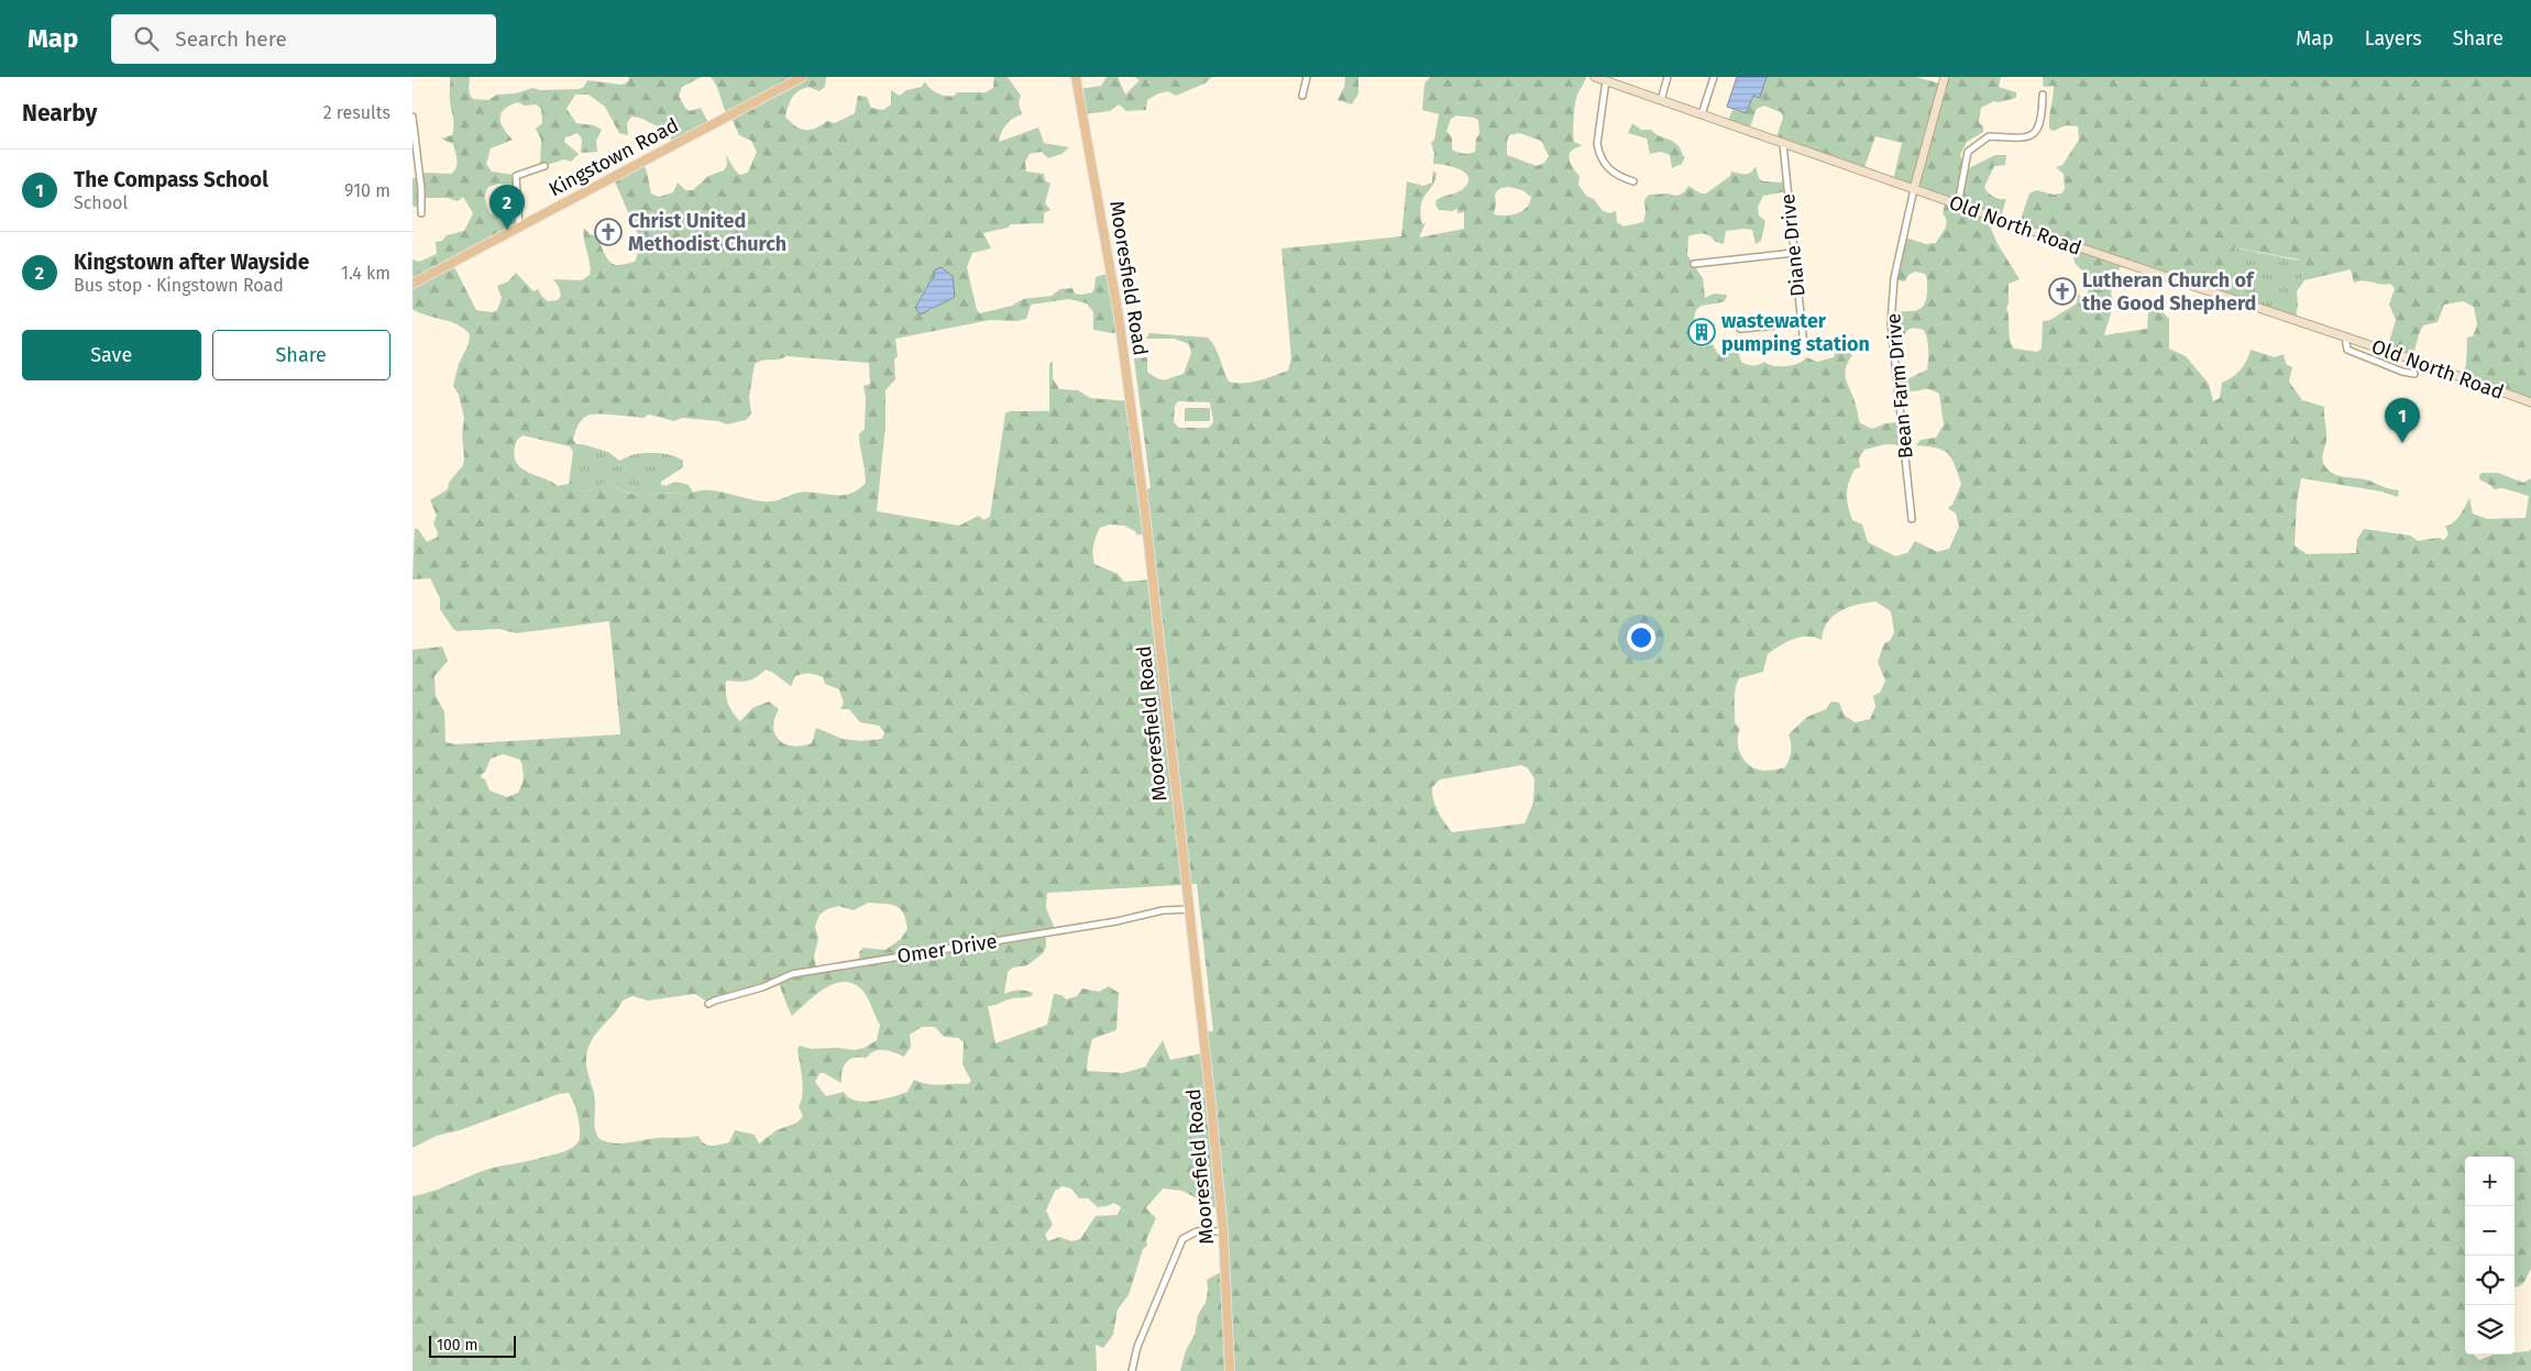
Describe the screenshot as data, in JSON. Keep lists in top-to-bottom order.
{
  "streets": {
    "main road": ["Kingstown Road", "Mooresfield Road"],
    "street": [
      "Old North Road",
      "Diane Drive",
      "Bean Farm Drive",
      "Omer Drive"
    ]
  },
  "crossings": [
    ["Old North Road", "Diane Drive"],
    ["Old North Road", "Bean Farm Drive"],
    ["Mooresfield Road", "Omer Drive"]
  ],
  "places": {
    "church": ["Christ United Methodist Church", "Lutheran Church of the Good Shepherd"],
    "building": ["wastewater pumping station"]
  },
  "scale_bar": "100 m",
  "page": {
    "header": "Map",
    "search": "Search here",
    "nav": ["Map", "Layers", "Share"],
    "heading": ["Nearby", "2 results"],
    "list": [
      {
        "mark": "1",
        "name": "The Compass School",
        "note": "School",
        "value": "910 m"
      },
      {
        "mark": "2",
        "name": "Kingstown after Wayside",
        "note": "Bus stop · Kingstown Road",
        "value": "1.4 km"
      }
    ],
    "pins": ["2", "1"],
    "buttons": ["Save", "Share"],
    "map_buttons": ["+", "−"],
    "scale": "100 m"
  }
}
